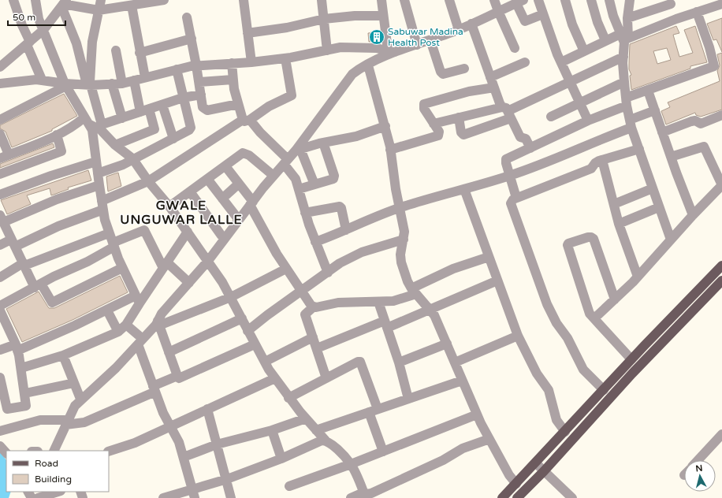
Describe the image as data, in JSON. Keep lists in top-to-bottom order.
{
  "districts": ["GWALE UNGUWAR LALLE"],
  "places": {
    "building": ["Sabuwar Madina Health Post"]
  },
  "legend": ["Road", "Building"],
  "scale_bar": "50 m",
  "north": "top"
}
